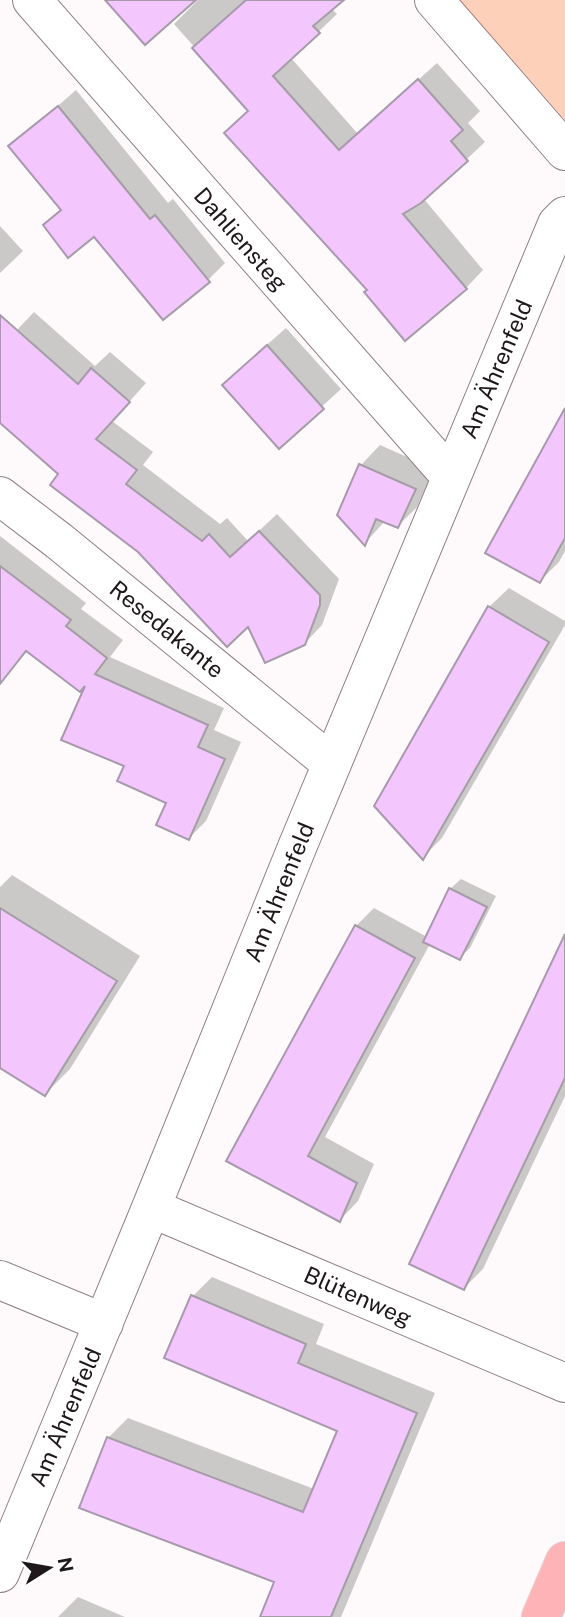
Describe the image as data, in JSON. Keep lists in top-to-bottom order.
{
  "streets": {
    "street": [
      "Dahliensteg",
      "Am Ährenfeld",
      "Resedakante",
      "Blütenweg"
    ]
  },
  "crossings": [
    ["Dahliensteg", "Am Ährenfeld"],
    ["Am Ährenfeld", "Resedakante"],
    ["Am Ährenfeld", "Blütenweg"]
  ],
  "north": "right"
}
